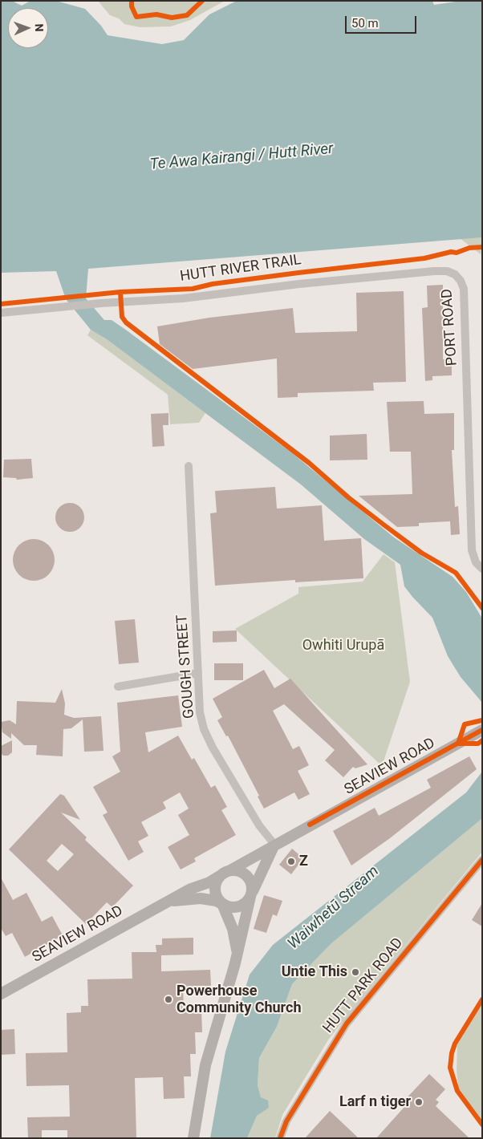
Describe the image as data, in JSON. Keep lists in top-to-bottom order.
{
  "streets": {
    "main road": ["SEAVIEW ROAD"],
    "street": ["PORT ROAD", "GOUGH STREET", "HUTT PARK ROAD"],
    "cycle path": ["HUTT RIVER TRAIL"]
  },
  "crossings": [
    ["GOUGH STREET", "SEAVIEW ROAD"]
  ],
  "water": ["Te Awa Kairangi / Hutt River", "Waiwhetū Stream"],
  "parks": ["Owhiti Urupā"],
  "places": [
    "Z",
    "Untie This",
    "Powerhouse Community Church",
    "Larf n tiger"
  ],
  "scale_bar": "50 m",
  "north": "right"
}
